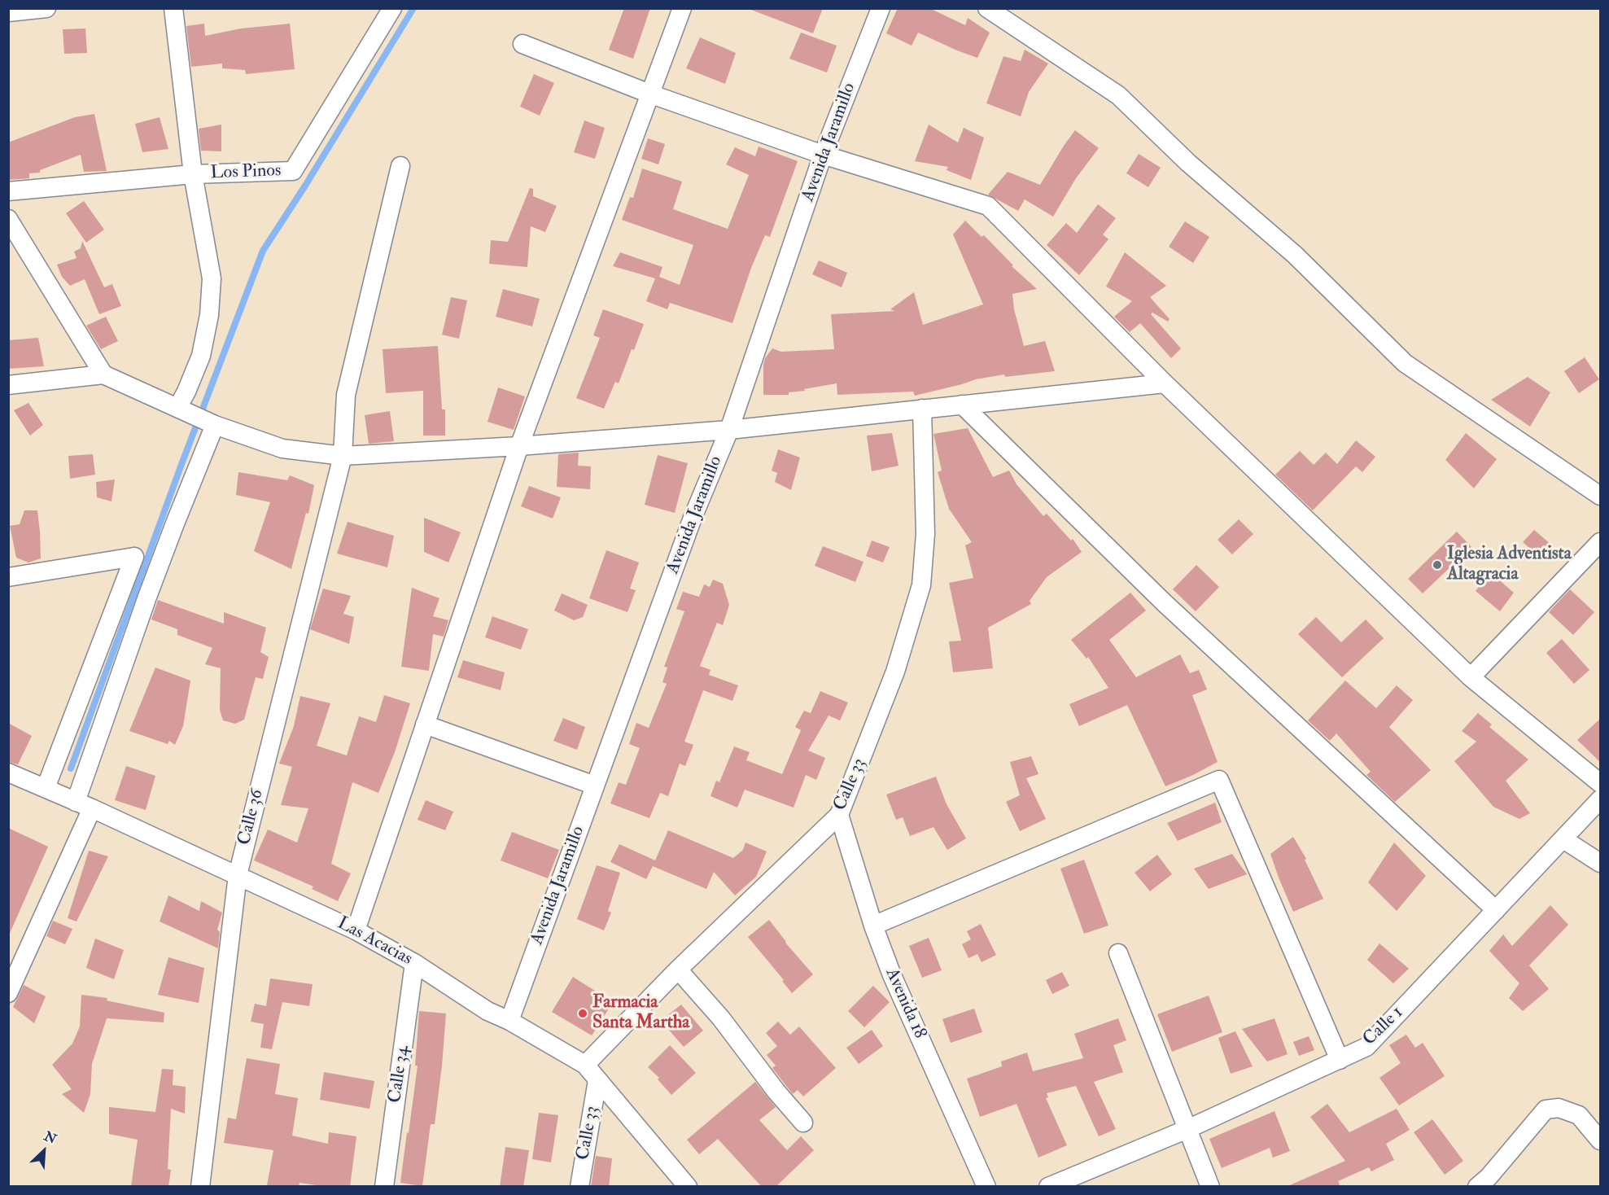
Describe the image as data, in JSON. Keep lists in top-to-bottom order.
{
  "streets": {
    "street": [
      "Avenida Jaramillo",
      "Los Pinos",
      "Calle 33",
      "Calle 36",
      "Las Acacias",
      "Avenida 18",
      "Calle 1",
      "Calle 34"
    ]
  },
  "crossings": [
    ["Avenida Jaramillo", "Las Acacias"],
    ["Calle 33", "Las Acacias"],
    ["Calle 33", "Avenida 18"],
    ["Calle 36", "Las Acacias"],
    ["Las Acacias", "Calle 34"]
  ],
  "places": ["Iglesia Adventista Altagracia", "Farmacia Santa Martha"],
  "north": "top right"
}
